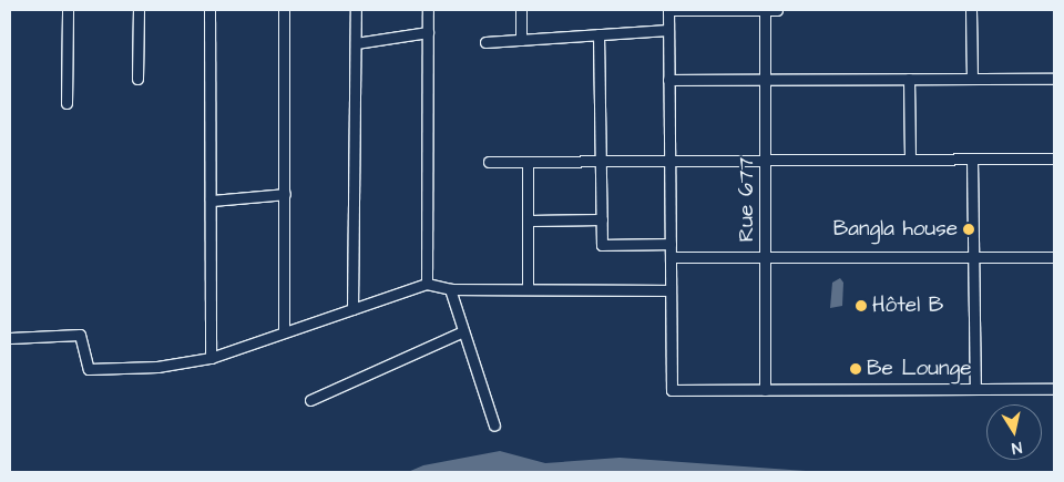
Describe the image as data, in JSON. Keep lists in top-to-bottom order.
{
  "streets": {
    "street": ["Rue 677"]
  },
  "places": ["Bangla house", "Hôtel B", "Be Lounge"],
  "north": "bottom"
}
